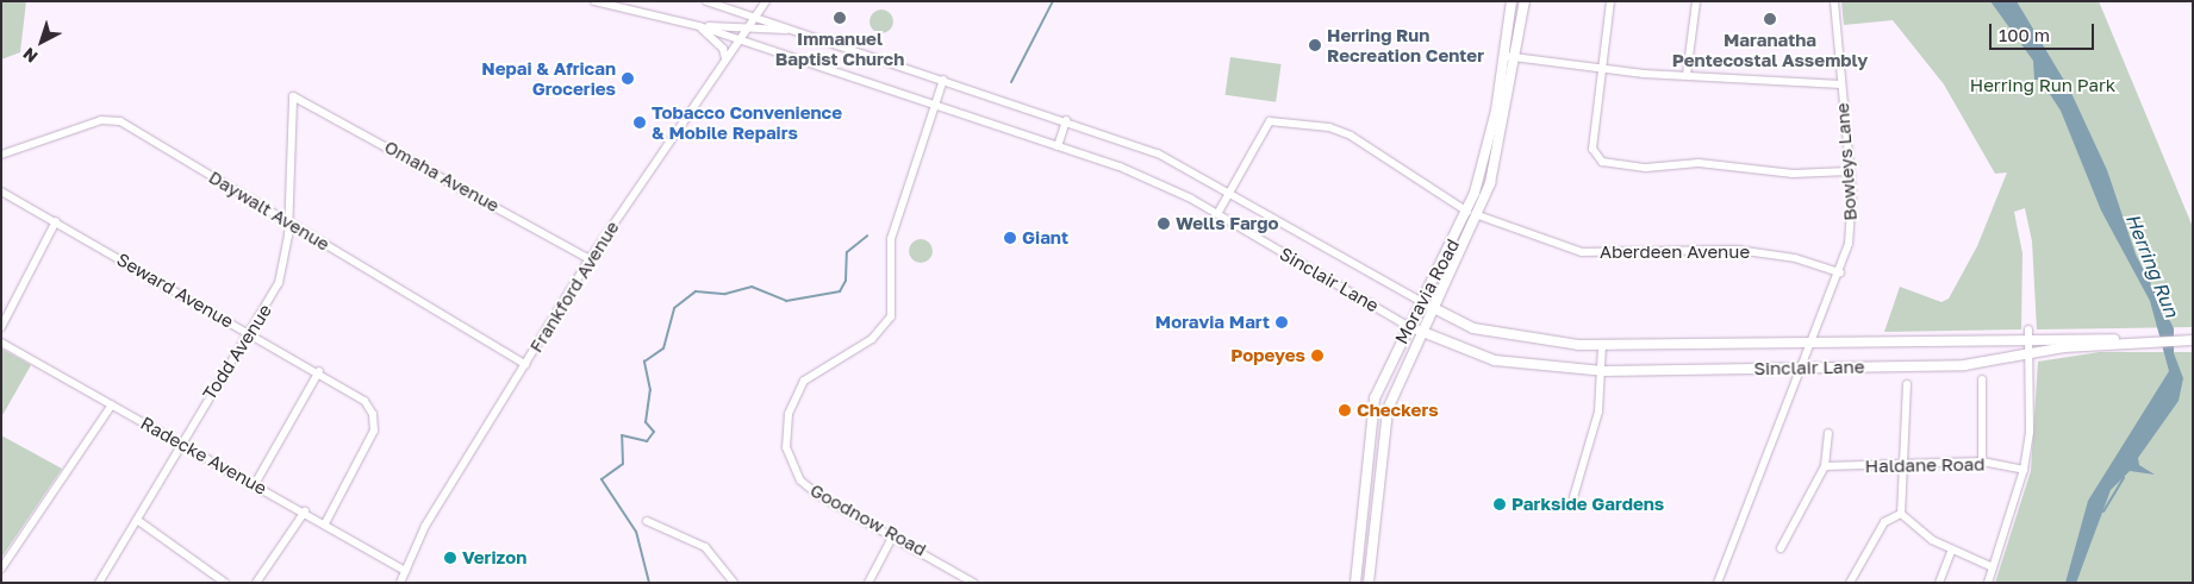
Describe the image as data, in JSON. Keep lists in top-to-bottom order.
{
  "streets": {
    "main road": ["Sinclair Lane", "Moravia Road"],
    "street": [
      "Bowleys Lane",
      "Omaha Avenue",
      "Daywalt Avenue",
      "Aberdeen Avenue",
      "Frankford Avenue",
      "Seward Avenue",
      "Todd Avenue",
      "Radecke Avenue",
      "Haldane Road",
      "Goodnow Road"
    ]
  },
  "crossings": [
    ["Bowleys Lane", "Aberdeen Avenue"],
    ["Bowleys Lane", "Sinclair Lane"],
    ["Omaha Avenue", "Frankford Avenue"],
    ["Omaha Avenue", "Todd Avenue"],
    ["Daywalt Avenue", "Frankford Avenue"],
    ["Daywalt Avenue", "Todd Avenue"],
    ["Aberdeen Avenue", "Moravia Road"],
    ["Sinclair Lane", "Frankford Avenue"],
    ["Sinclair Lane", "Moravia Road"],
    ["Sinclair Lane", "Goodnow Road"],
    ["Frankford Avenue", "Radecke Avenue"],
    ["Seward Avenue", "Todd Avenue"],
    ["Seward Avenue", "Radecke Avenue"],
    ["Todd Avenue", "Radecke Avenue"]
  ],
  "water": ["Herring Run"],
  "parks": ["Herring Run Park"],
  "places": [
    "Immanuel Baptist Church",
    "Maranatha Pentecostal Assembly",
    "Herring Run Recreation Center",
    "Nepai & African Groceries",
    "Tobacco Convenience & Mobile Repairs",
    "Wells Fargo",
    "Giant",
    "Moravia Mart",
    "Popeyes",
    "Checkers",
    "Parkside Gardens",
    "Verizon"
  ],
  "scale_bar": "100 m",
  "north": "bottom left"
}
